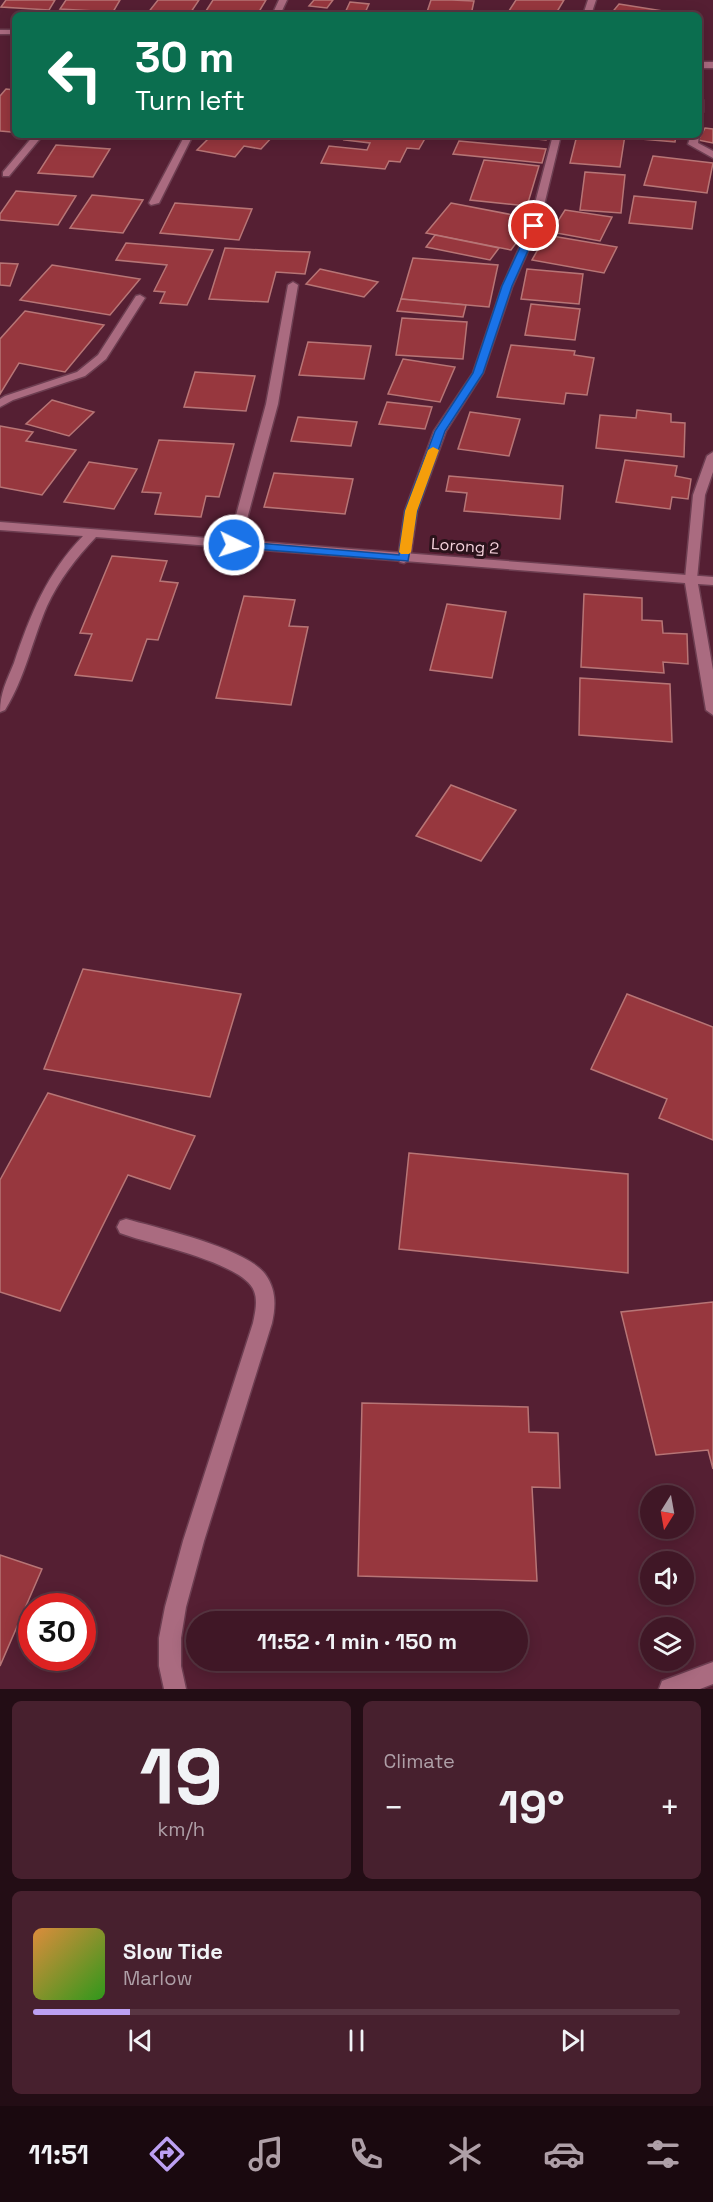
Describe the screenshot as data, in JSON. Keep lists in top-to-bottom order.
{
  "streets": {
    "street": ["Lorong 2"]
  },
  "north": "bottom",
  "page": {
    "turn": ["30 m", "Turn left"],
    "limit": "30",
    "trip": "11:52 · 1 min · 150 m",
    "tile": [
      ["19", "km/h"],
      "Climate"
    ],
    "heat": ["−", "19°", "+"],
    "song": ["Slow Tide", "Marlow"],
    "tabs": "11:51"
  }
}
